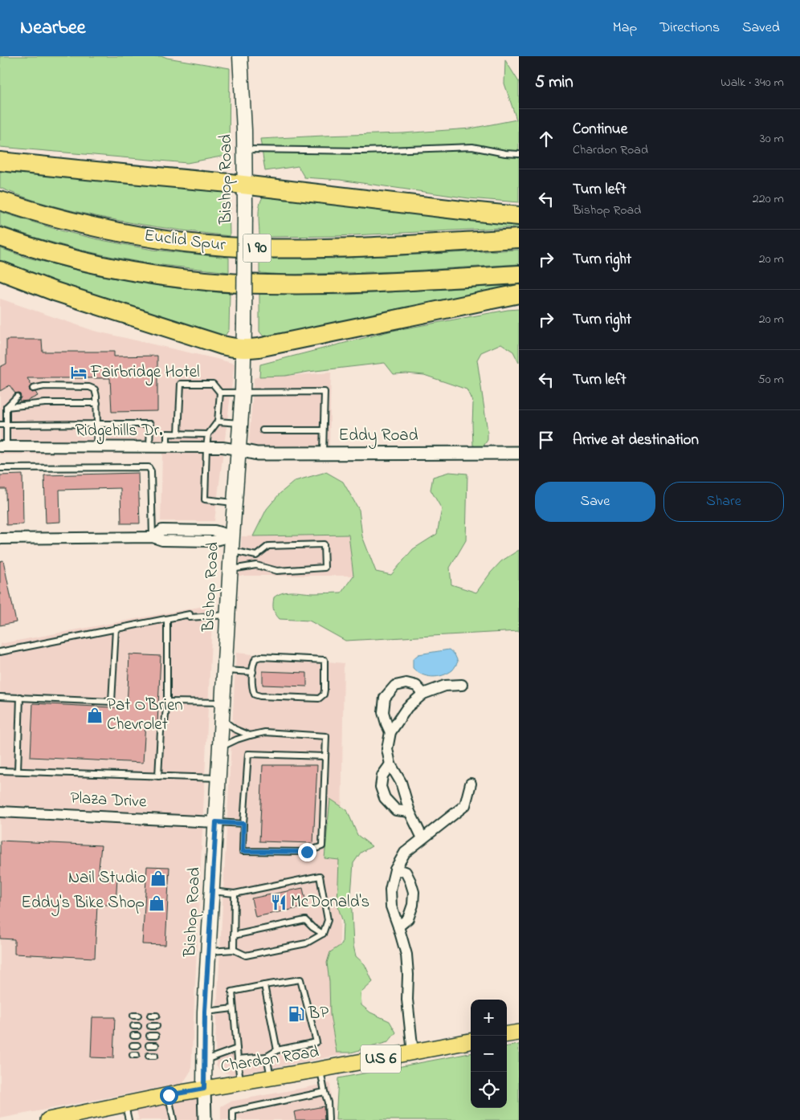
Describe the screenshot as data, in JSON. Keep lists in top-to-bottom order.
{
  "streets": {
    "highway": ["Euclid Spur", "I 90"],
    "main road": ["Bishop Road", "US 6", "Chardon Road"],
    "street": ["Ridgehills Dr.", "Eddy Road", "Plaza Drive"]
  },
  "crossings": [
    ["Bishop Road", "Ridgehills Dr."],
    ["Bishop Road", "Eddy Road"],
    ["Bishop Road", "Plaza Drive"],
    ["Bishop Road", "Chardon Road"],
    ["Ridgehills Dr.", "Eddy Road"]
  ],
  "places": {
    "hotel": ["Fairbridge Hotel"],
    "shop": ["Pat O'Brien Chevrolet", "Nail Studio", "Eddy's Bike Shop"],
    "restaurant": ["McDonald's"],
    "fuel station": ["BP"]
  },
  "page": {
    "header": "Nearbee",
    "nav": ["Map", "Directions", "Saved"],
    "heading": ["5 min", "Walk · 340 m"],
    "list": [
      ["Continue", "Chardon Road", "30 m"],
      ["Turn left", "Bishop Road", "220 m"],
      ["Turn right", "20 m"],
      ["Turn right", "20 m"],
      ["Turn left", "50 m"],
      "Arrive at destination"
    ],
    "buttons": ["Save", "Share"],
    "map_buttons": ["+", "−"]
  }
}
